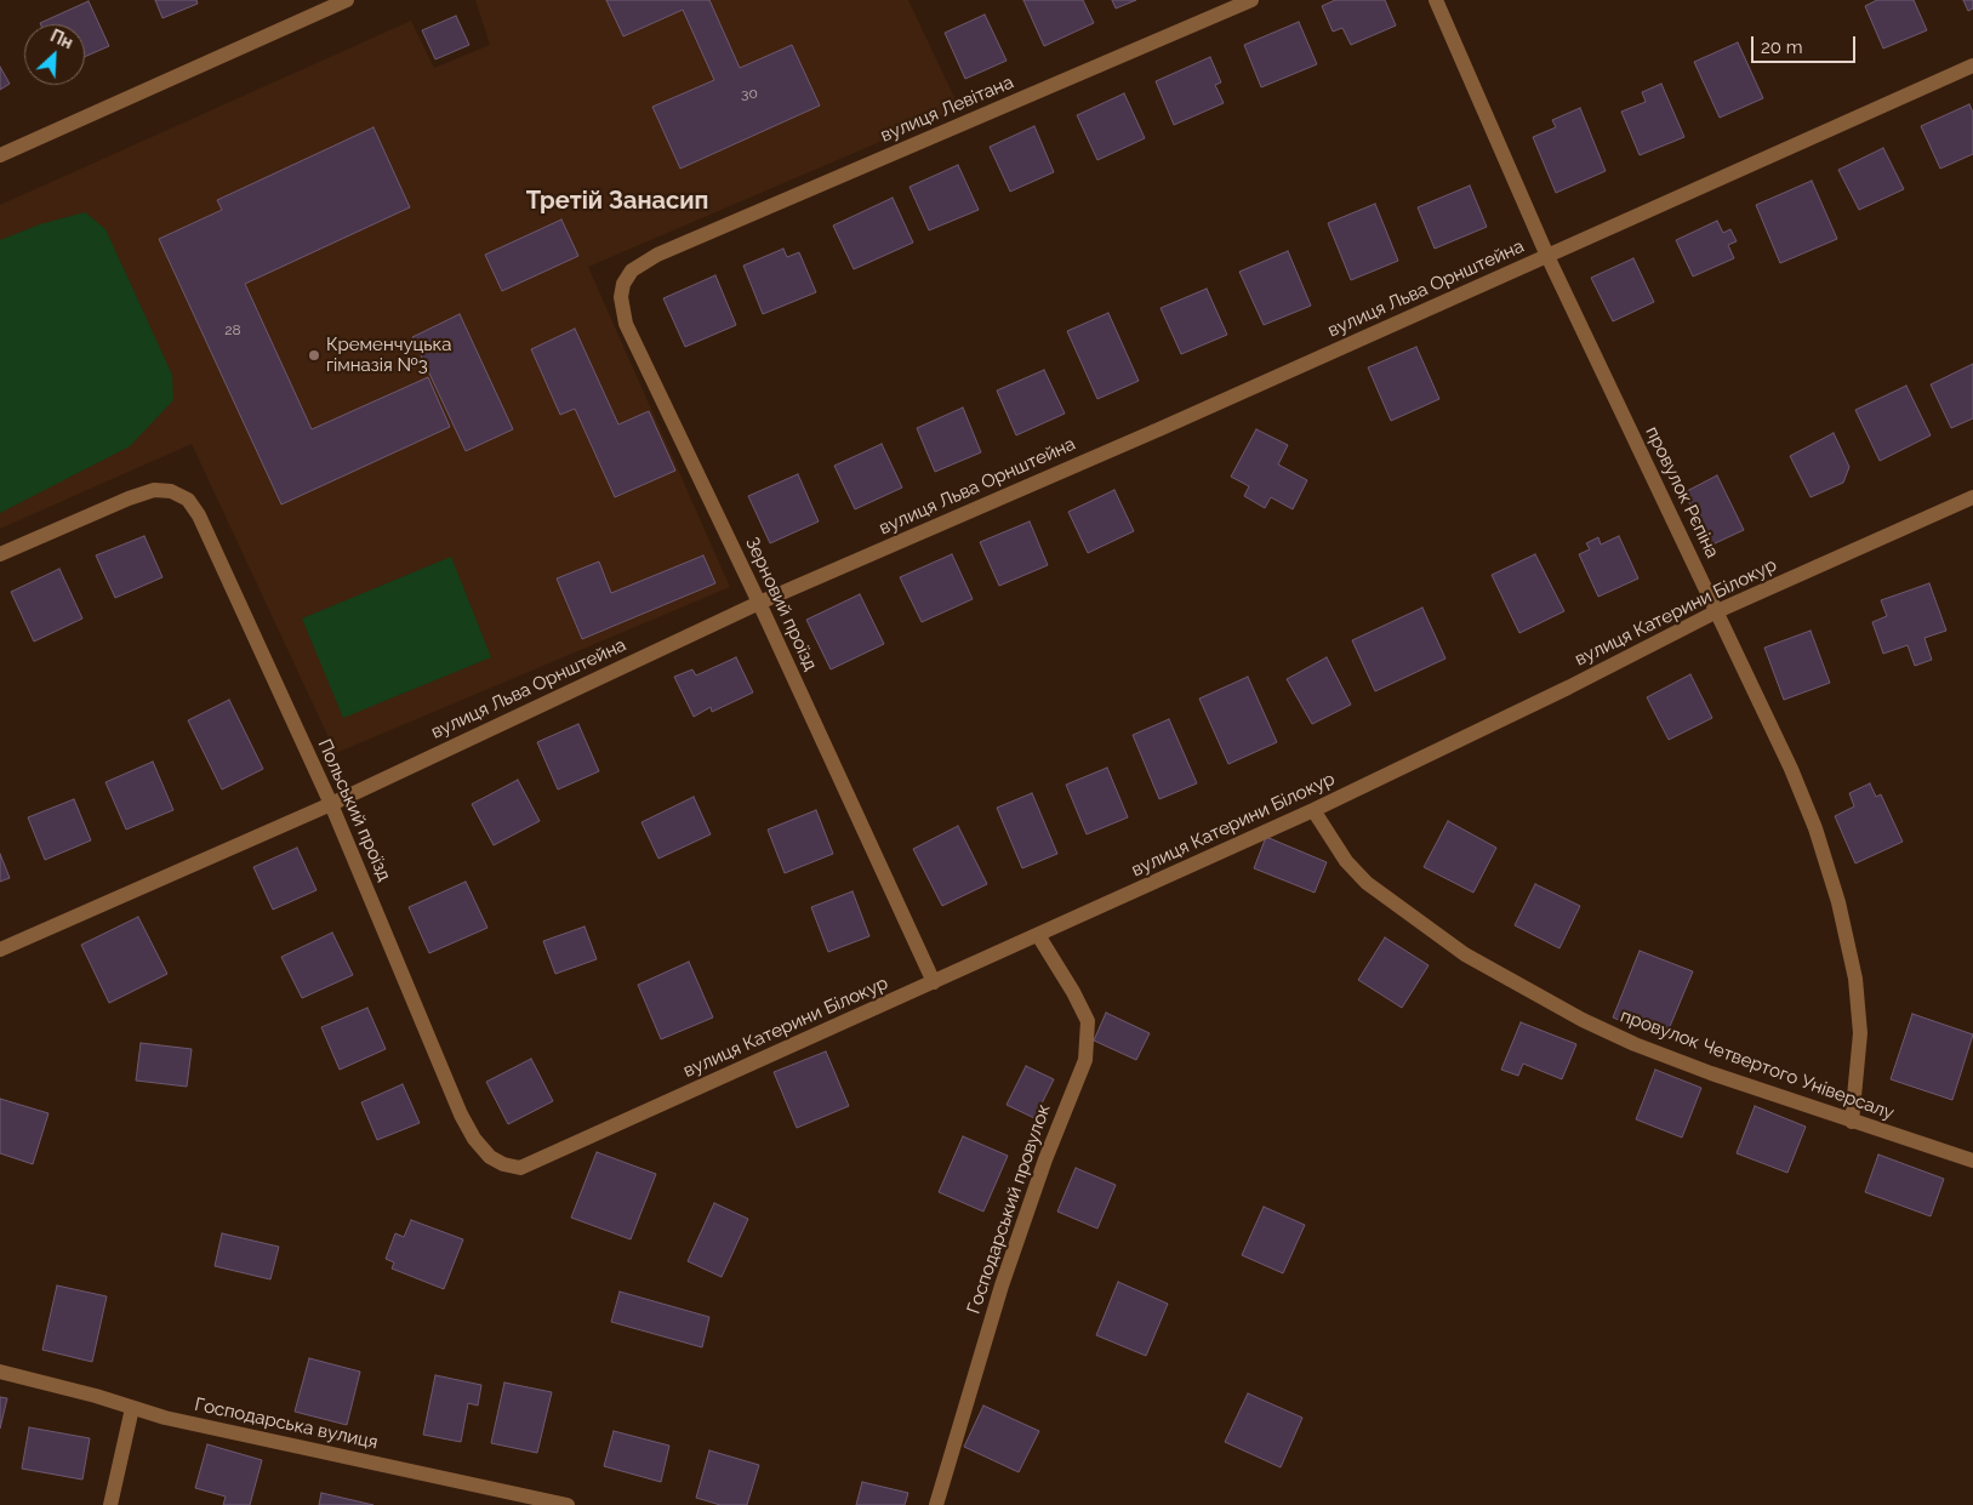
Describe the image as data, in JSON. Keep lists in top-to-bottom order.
{
  "streets": {
    "street": [
      "вулиця Левітана",
      "вулиця Льва Орнштейна",
      "провулок Рєпіна",
      "Зерновий проїзд",
      "вулиця Катерини Білокур",
      "Польський проїзд",
      "провулок Четвертого Універсалу",
      "Господарський провулок",
      "Господарська вулиця"
    ]
  },
  "crossings": [
    ["вулиця Левітана", "Зерновий проїзд"],
    ["вулиця Льва Орнштейна", "провулок Рєпіна"],
    ["вулиця Льва Орнштейна", "Зерновий проїзд"],
    ["вулиця Льва Орнштейна", "Польський проїзд"],
    ["провулок Рєпіна", "вулиця Катерини Білокур"],
    ["провулок Рєпіна", "провулок Четвертого Універсалу"],
    ["Зерновий проїзд", "вулиця Катерини Білокур"],
    ["вулиця Катерини Білокур", "Польський проїзд"],
    ["вулиця Катерини Білокур", "провулок Четвертого Універсалу"],
    ["вулиця Катерини Білокур", "Господарський провулок"]
  ],
  "districts": ["Третій Занасип"],
  "places": ["Кременчуцька гімназія №3"],
  "house_numbers": ["30", "28"],
  "scale_bar": "20 m",
  "north": "top right"
}
